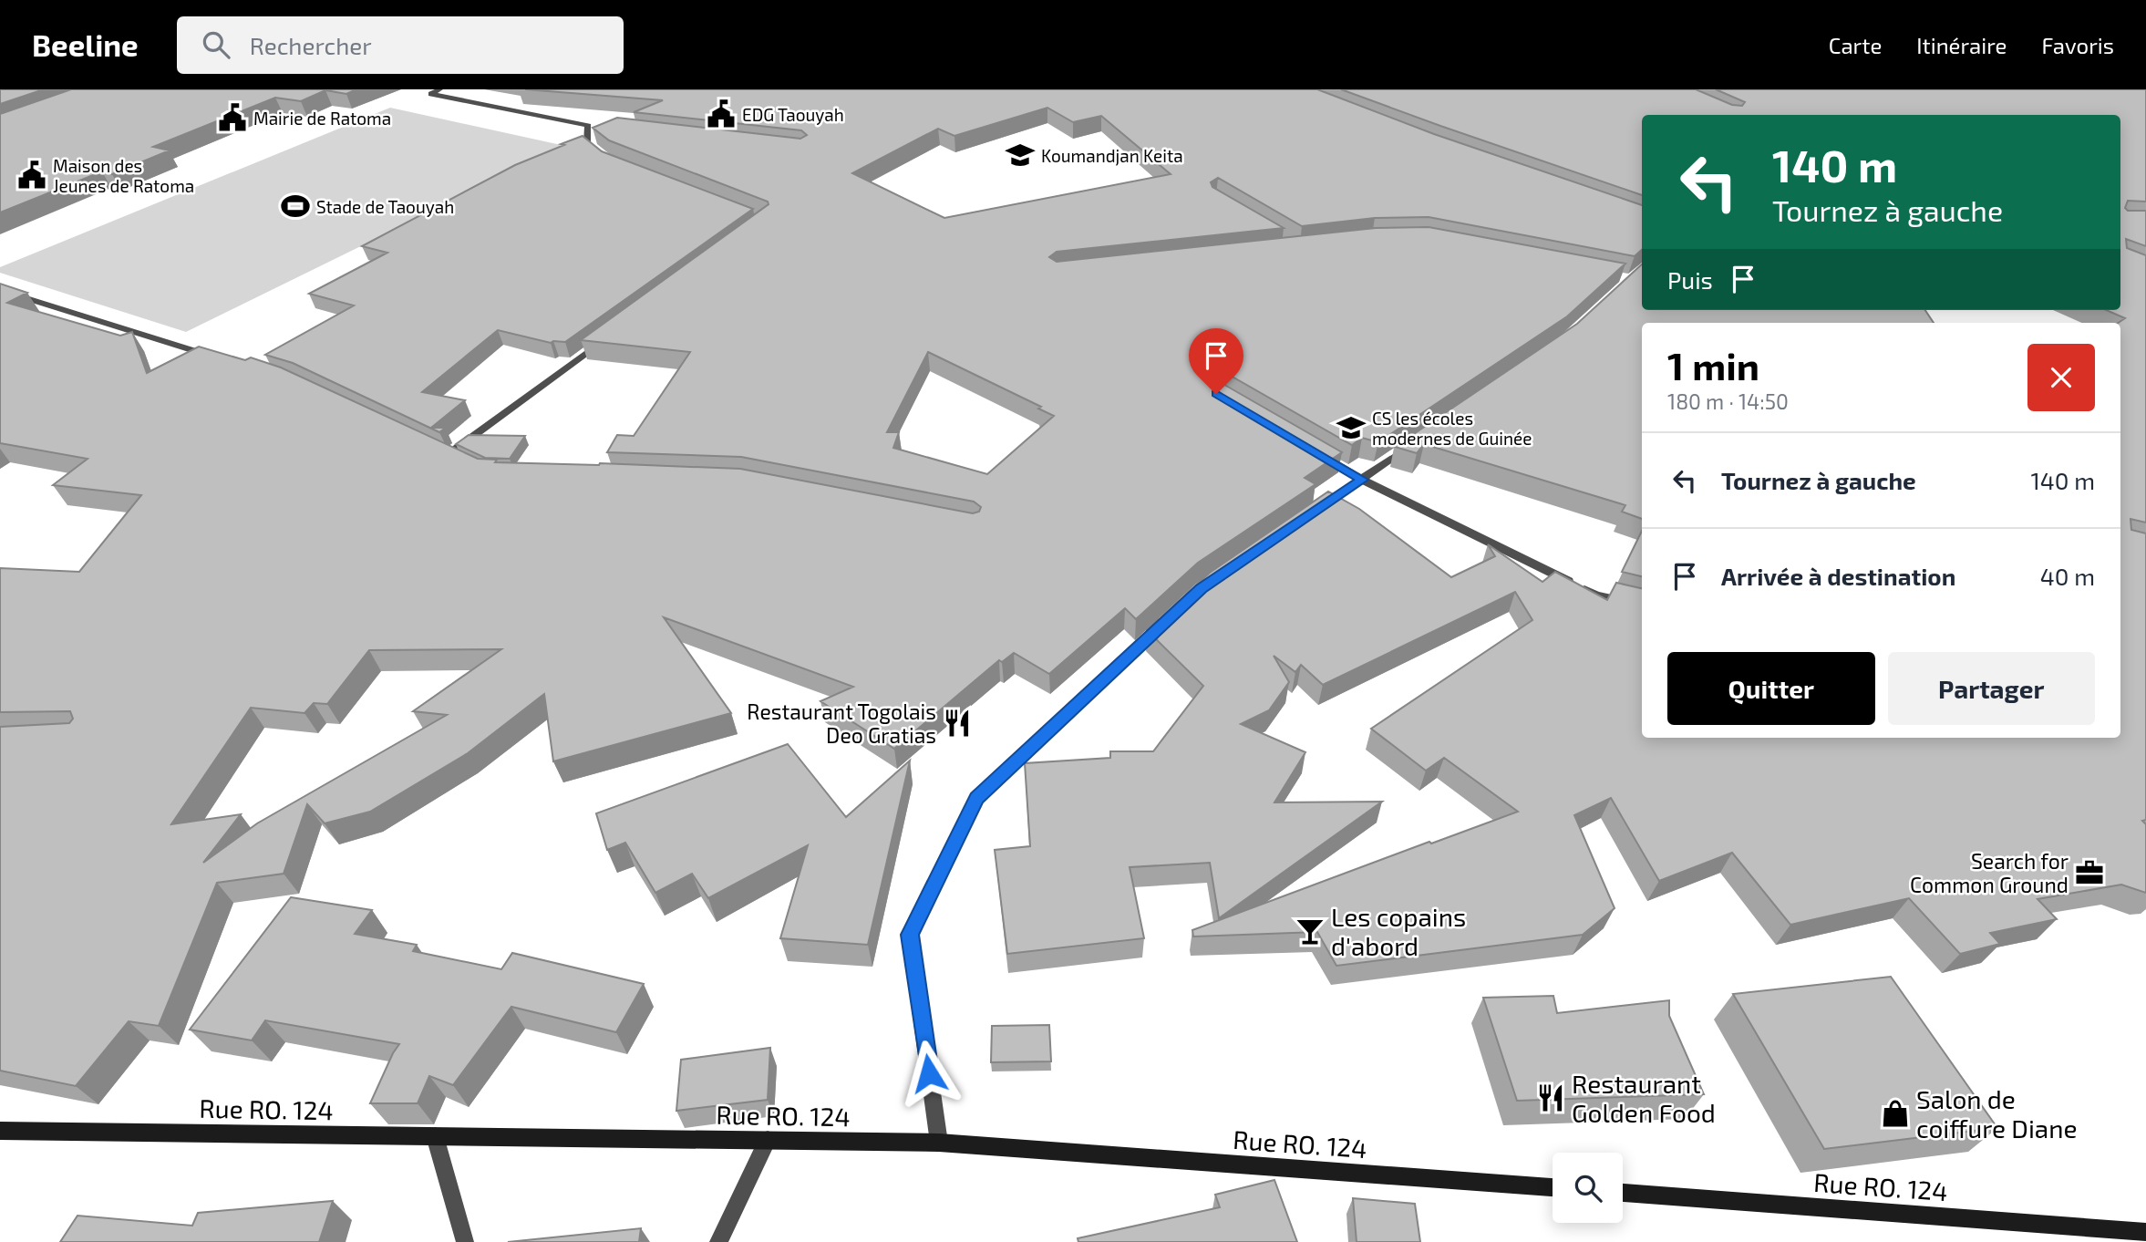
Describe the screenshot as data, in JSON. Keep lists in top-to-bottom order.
{
  "streets": {
    "street": ["Rue RO. 124"]
  },
  "places": {
    "public building": ["EDG Taouyah", "Mairie de Ratoma", "Maison des Jeunes de Ratoma"],
    "school or university": ["Koumandjan Keita", "CS les écoles modernes de Guinée"],
    "sports": ["Stade de Taouyah"],
    "restaurant": ["Restaurant Togolais Deo Gratias", "Restaurant Golden Food"],
    "office": ["Search for Common Ground"],
    "bar": ["Les copains d'abord"],
    "shop": ["Salon de coiffure Diane"]
  },
  "page": {
    "header": "Beeline",
    "search": "Rechercher",
    "nav": ["Carte", "Itinéraire", "Favoris"],
    "turn": ["140 m", "Tournez à gauche"],
    "then": "Puis",
    "heading": ["1 min", "180 m · 14:50"],
    "list": [
      {
        "name": "Tournez à gauche",
        "value": "140 m"
      },
      {
        "name": "Arrivée à destination",
        "value": "40 m"
      }
    ],
    "buttons": ["Quitter", "Partager"]
  }
}
